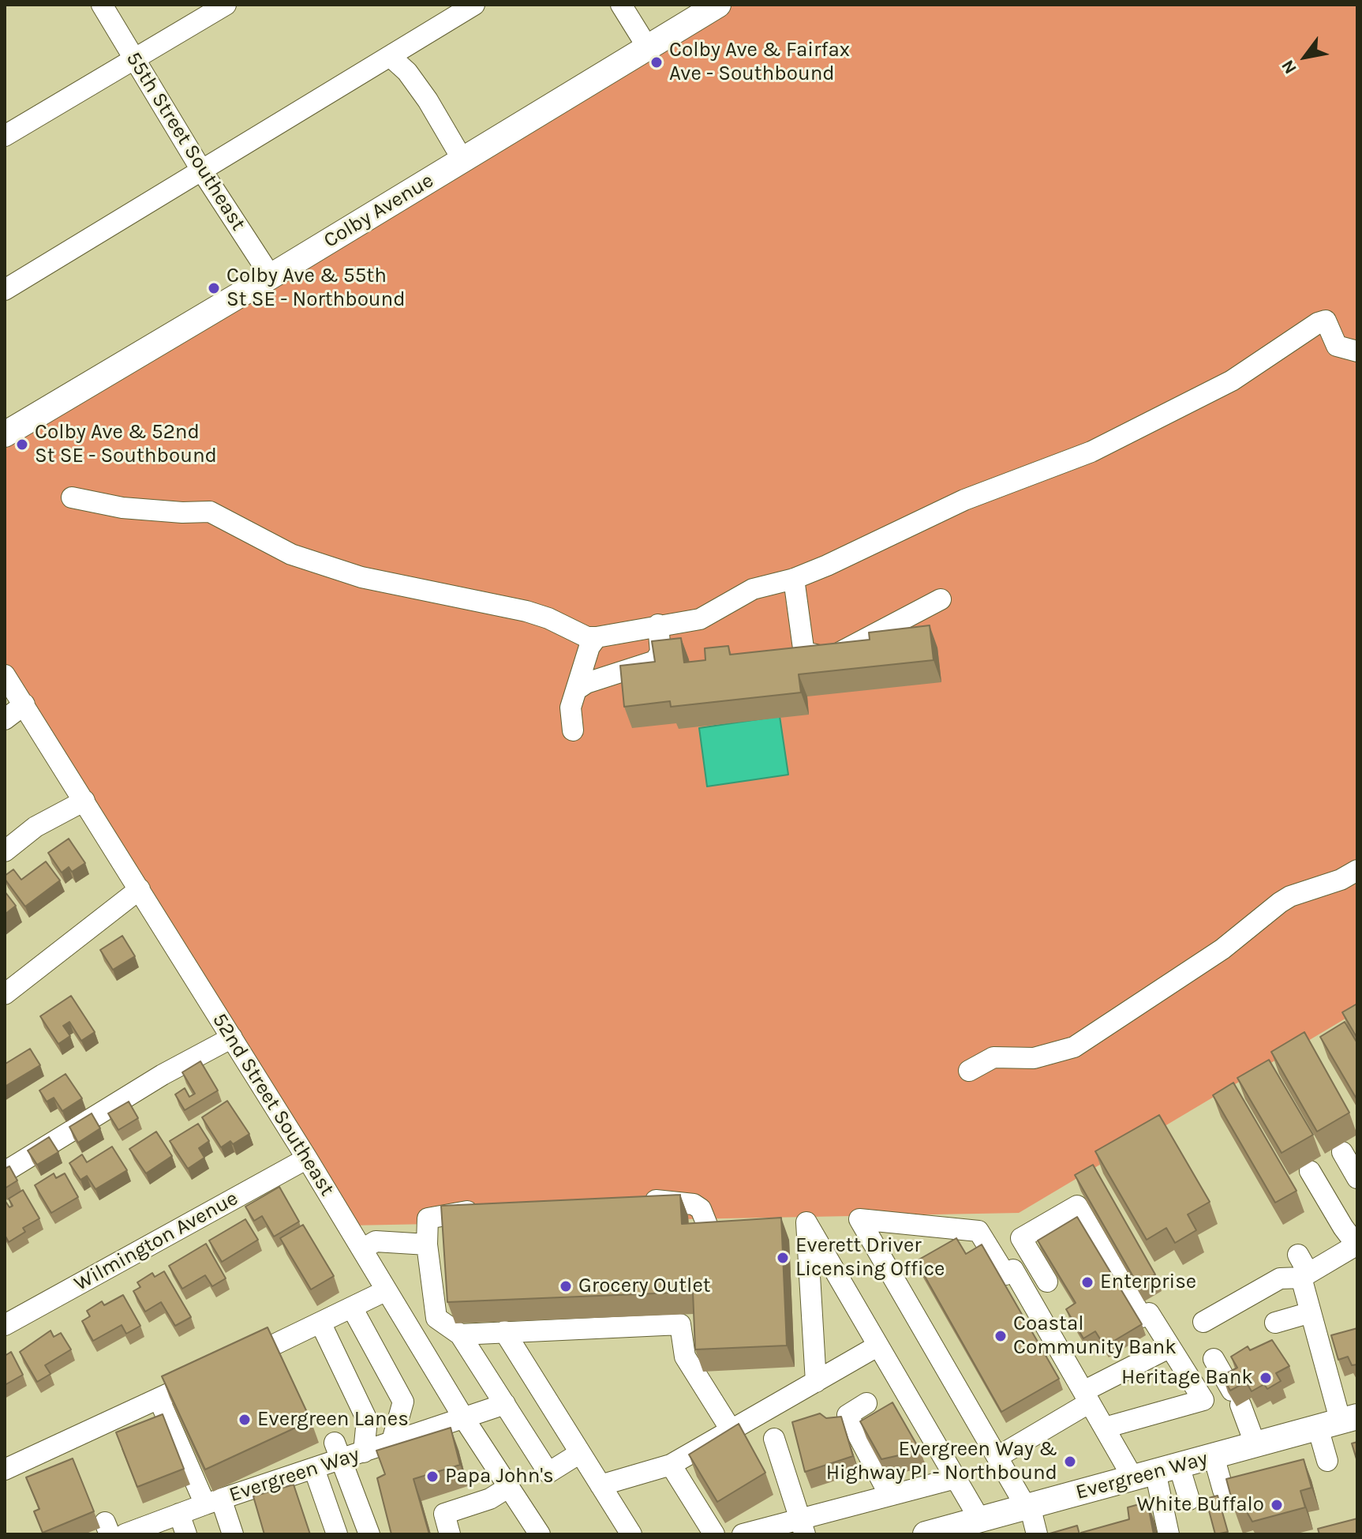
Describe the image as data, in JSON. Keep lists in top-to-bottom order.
{
  "streets": {
    "main road": ["Colby Avenue", "Evergreen Way"],
    "street": ["55th Street Southeast", "52nd Street Southeast", "Wilmington Avenue"]
  },
  "crossings": [
    ["55th Street Southeast", "Colby Avenue"],
    ["52nd Street Southeast", "Wilmington Avenue"],
    ["52nd Street Southeast", "Evergreen Way"]
  ],
  "places": [
    "Colby Ave & Fairfax Ave - Southbound",
    "Colby Ave & 55th St SE - Northbound",
    "Colby Ave & 52nd St SE - Southbound",
    "Everett Driver Licensing Office",
    "Enterprise",
    "Grocery Outlet",
    "Coastal Community Bank",
    "Heritage Bank",
    "Evergreen Lanes",
    "Evergreen Way & Highway Pl - Northbound",
    "Papa John's",
    "White Buffalo"
  ],
  "north": "bottom left"
}
